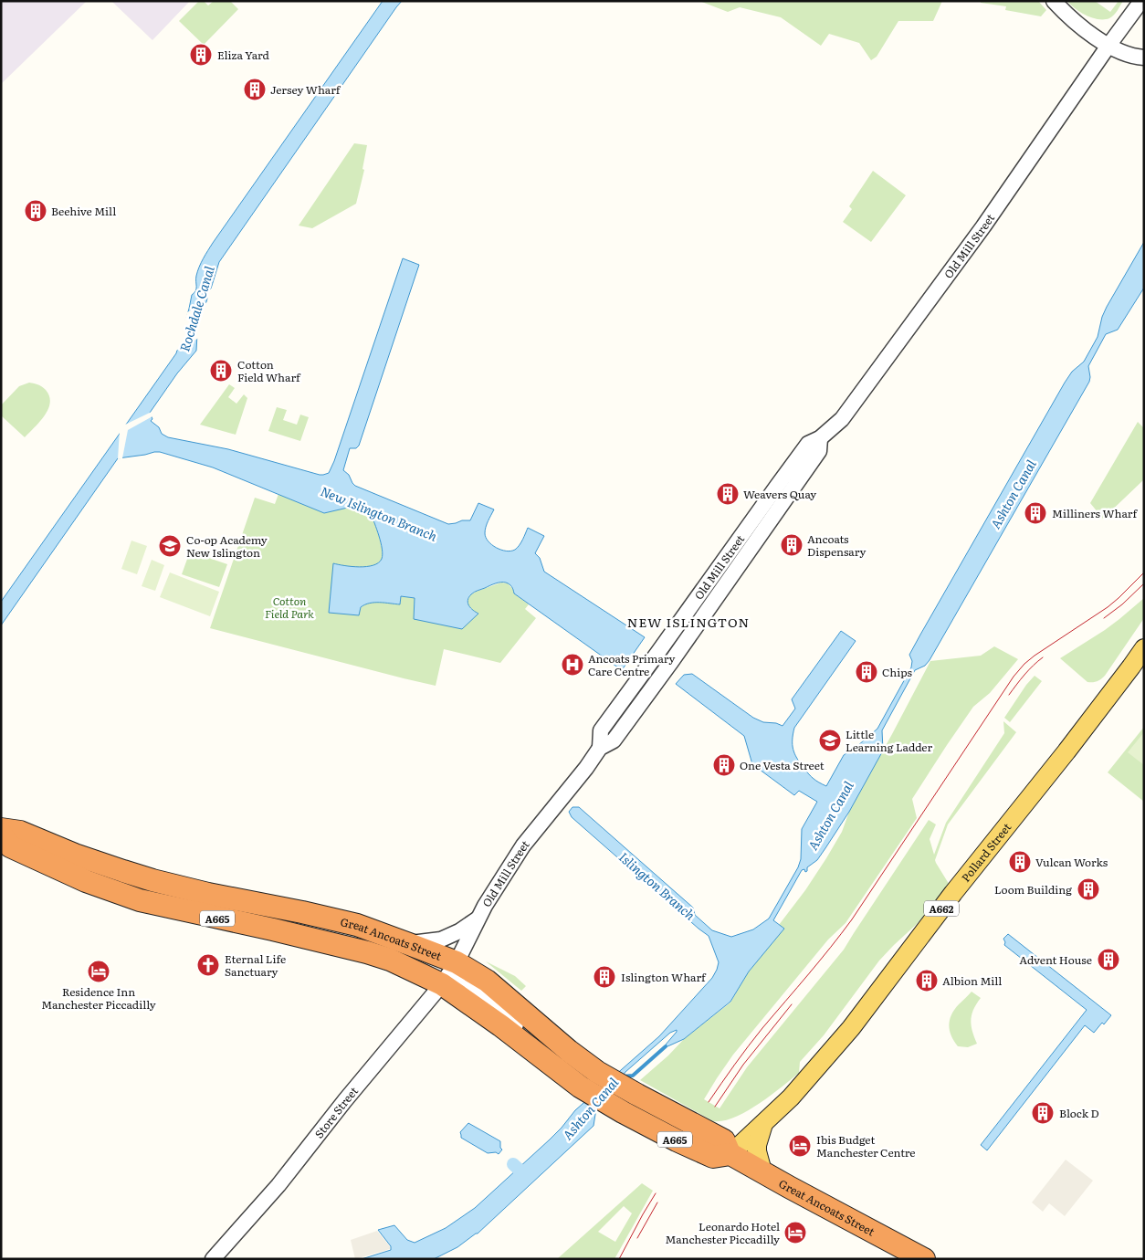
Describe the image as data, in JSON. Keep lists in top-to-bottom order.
{
  "streets": {
    "highway": ["A665", "Great Ancoats Street"],
    "main road": ["Pollard Street", "A662"],
    "street": ["Old Mill Street", "Store Street"]
  },
  "crossings": [
    ["Old Mill Street", "Great Ancoats Street"],
    ["Old Mill Street", "Store Street"],
    ["Pollard Street", "Great Ancoats Street"],
    ["Great Ancoats Street", "Store Street"]
  ],
  "districts": ["NEW ISLINGTON"],
  "water": [
    "Rochdale Canal",
    "Ashton Canal",
    "New Islington Branch",
    "Islington Branch"
  ],
  "parks": ["Cotton Field Park"],
  "places": {
    "building": [
      "Eliza Yard",
      "Jersey Wharf",
      "Beehive Mill",
      "Cotton Field Wharf",
      "Weavers Quay",
      "Milliners Wharf",
      "Ancoats Dispensary",
      "Chips",
      "One Vesta Street",
      "Vulcan Works",
      "Loom Building",
      "Advent House",
      "Islington Wharf",
      "Albion Mill",
      "Block D"
    ],
    "school or university": ["Co-op Academy New Islington", "Little Learning Ladder"],
    "hospital": ["Ancoats Primary Care Centre"],
    "church": ["Eternal Life Sanctuary"],
    "hotel": ["Residence Inn Manchester Piccadilly", "Ibis Budget Manchester Centre", "Leonardo Hotel Manchester Piccadilly"]
  }
}
